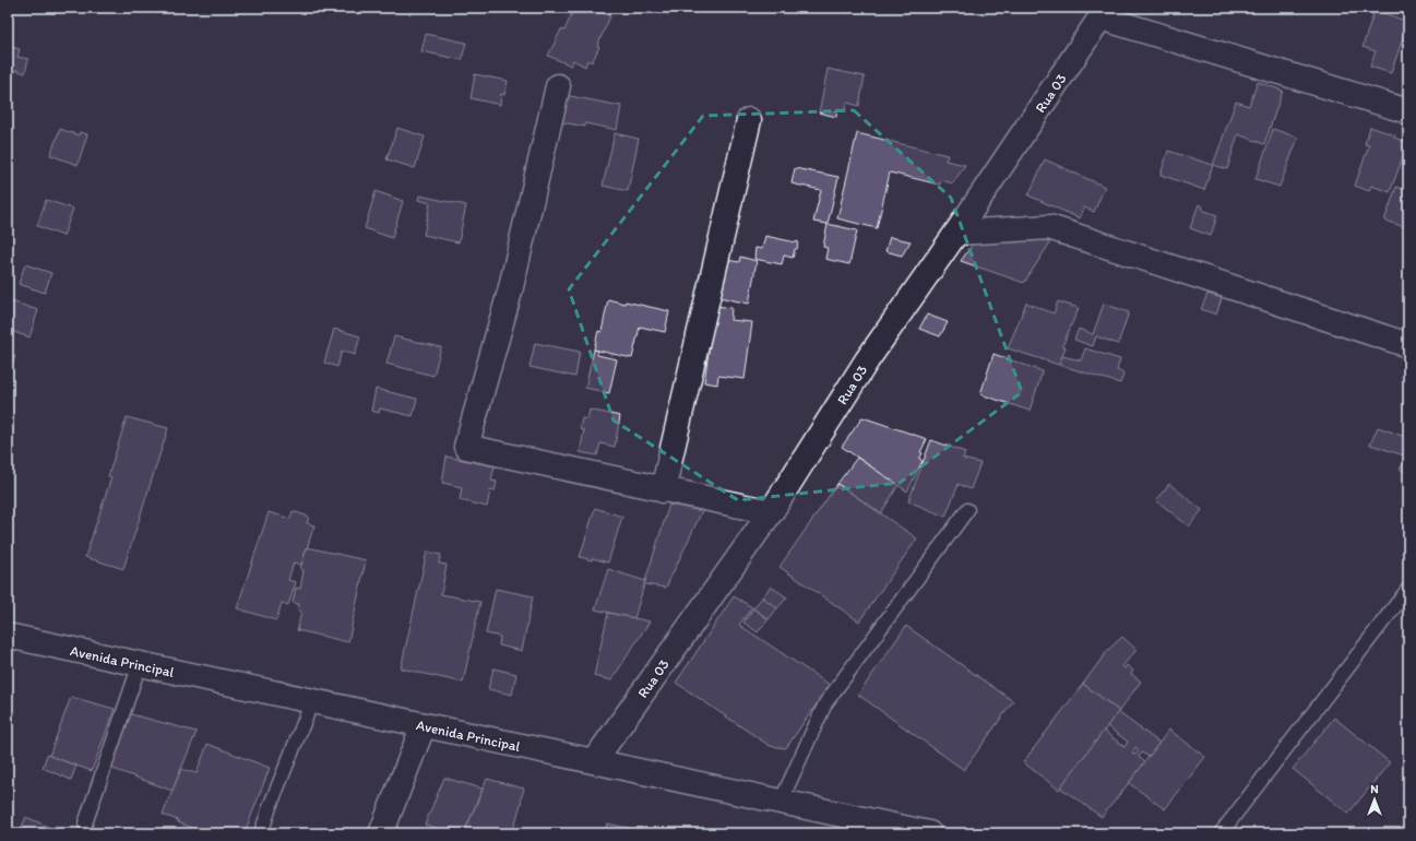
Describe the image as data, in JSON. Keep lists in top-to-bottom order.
{
  "streets": {
    "street": ["Rua 03", "Avenida Principal"]
  },
  "crossings": [
    ["Rua 03", "Avenida Principal"]
  ],
  "north": "top"
}
